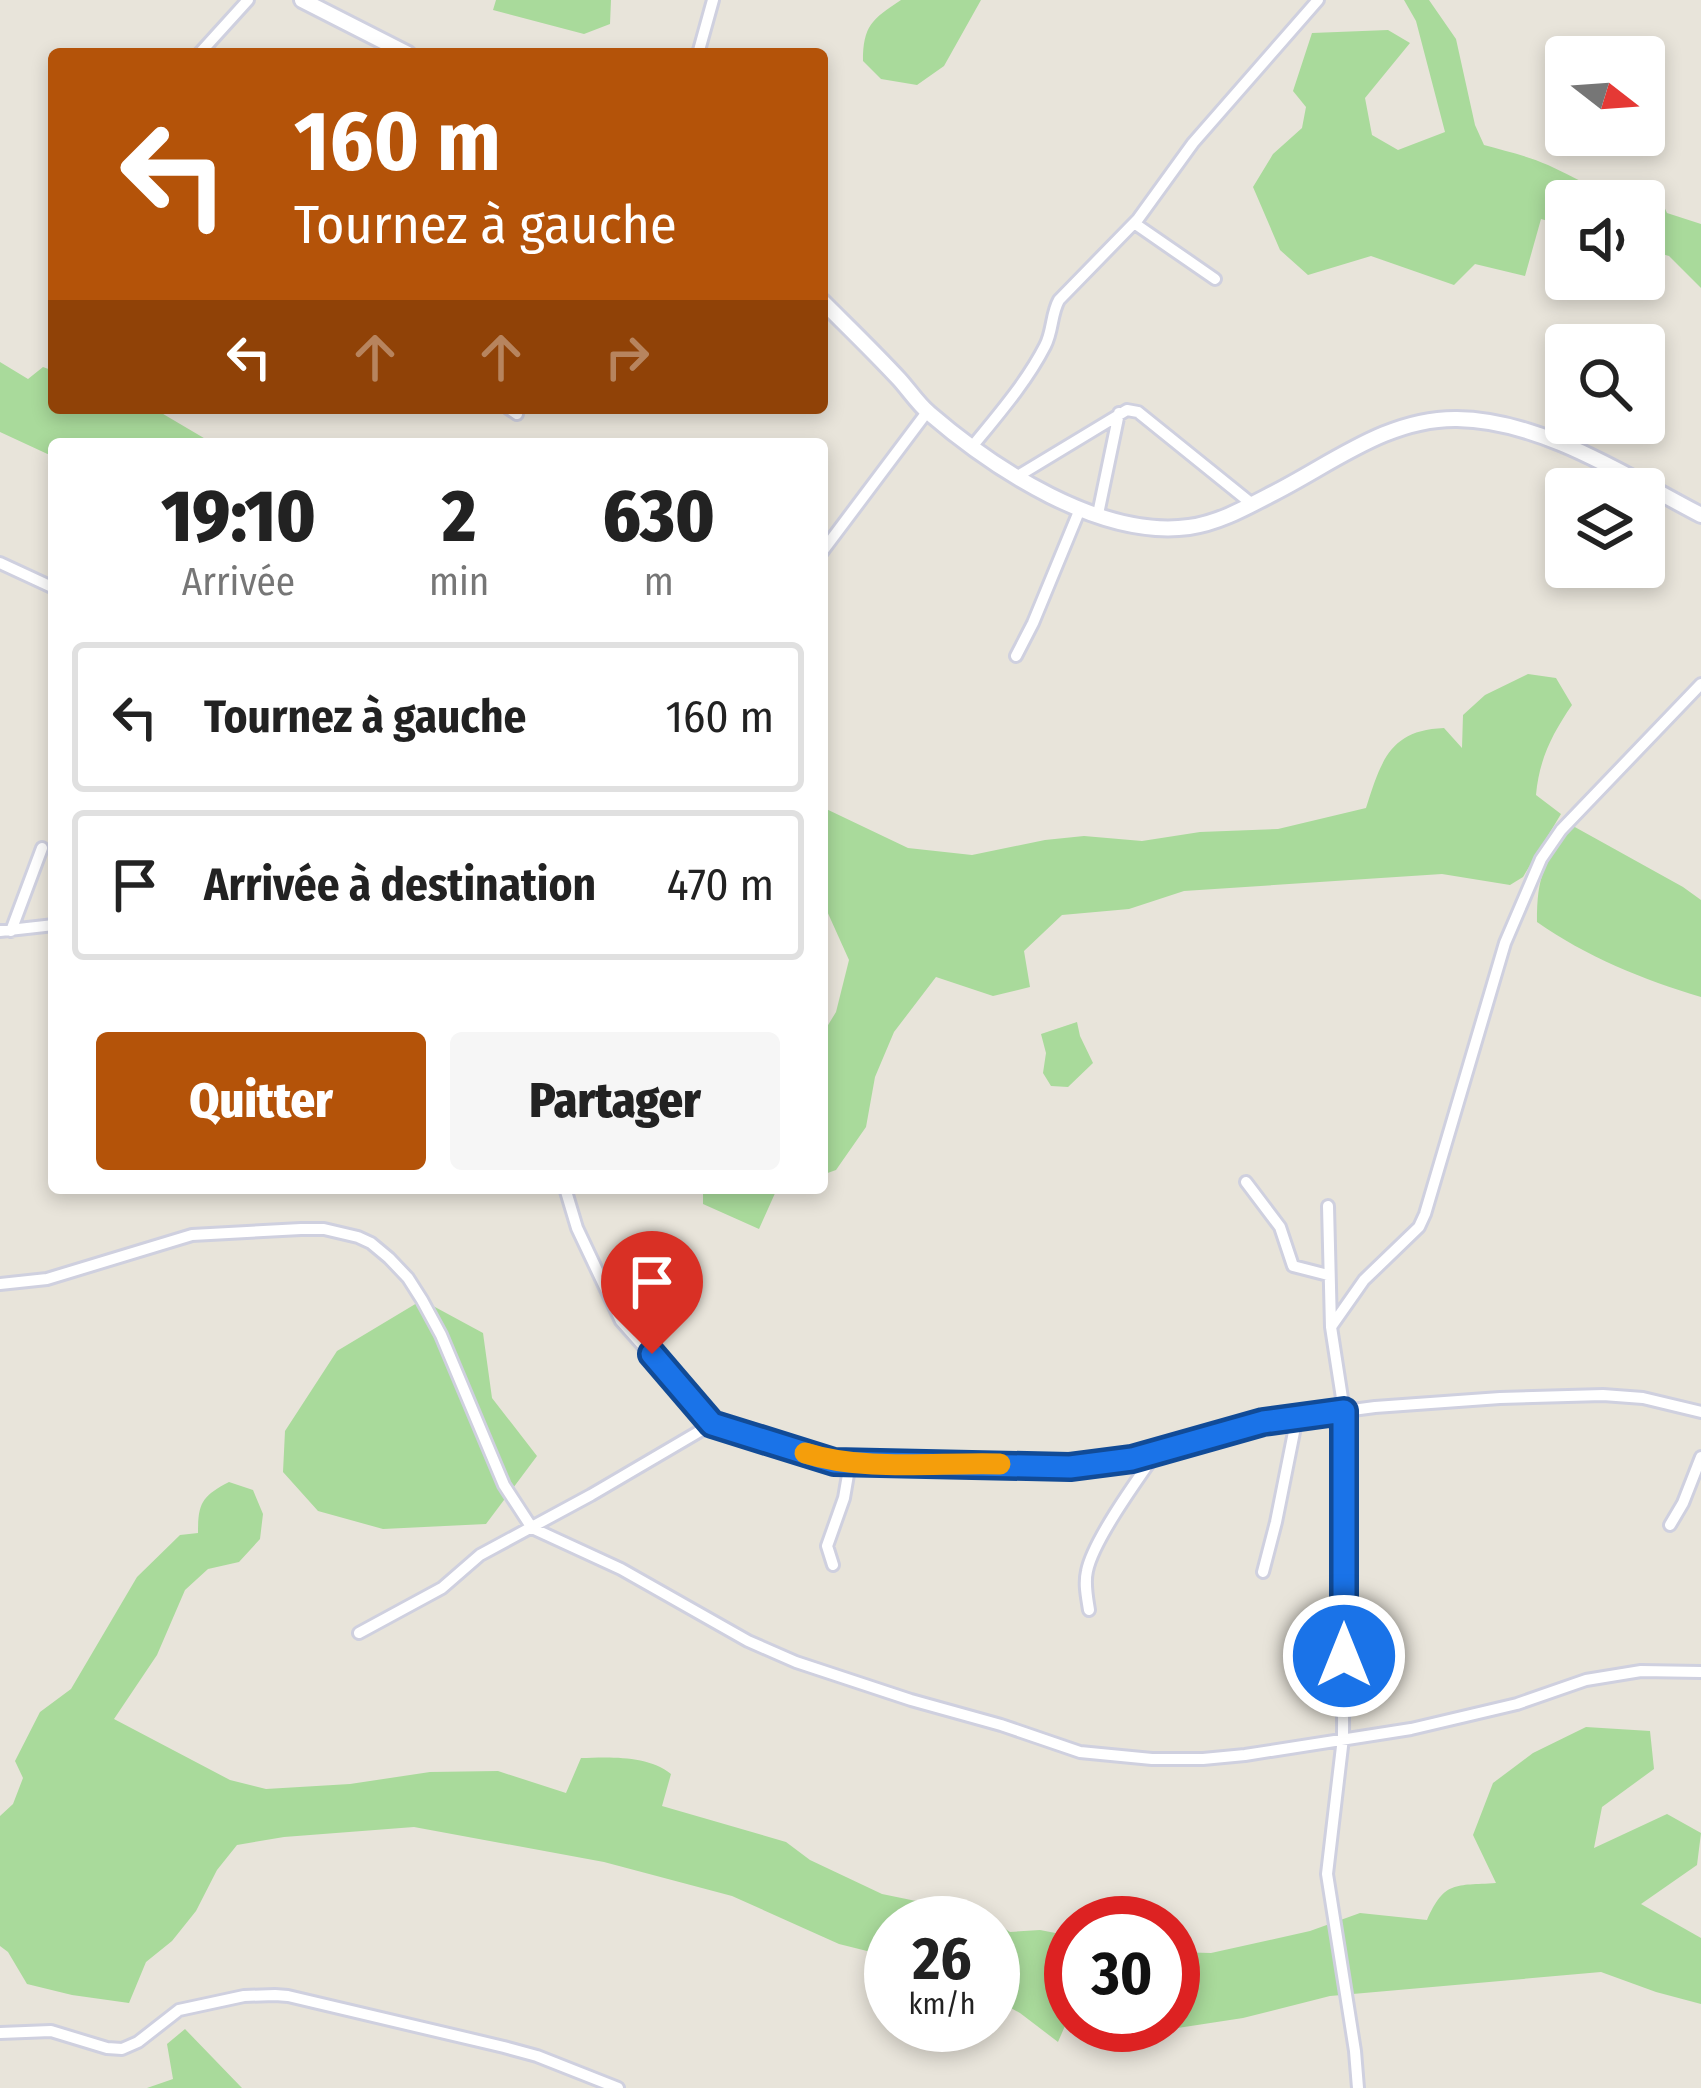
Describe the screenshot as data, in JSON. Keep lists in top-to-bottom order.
{
  "north": "right",
  "page": {
    "turn": ["160 m", "Tournez à gauche"],
    "eta": [
      "19:10",
      "Arrivée",
      "2",
      "min",
      "630",
      "m"
    ],
    "list": [
      {
        "name": "Tournez à gauche",
        "value": "160 m"
      },
      {
        "name": "Arrivée à destination",
        "value": "470 m"
      }
    ],
    "buttons": ["Quitter", "Partager"],
    "speed": "26 km/h",
    "limit": "30"
  }
}
